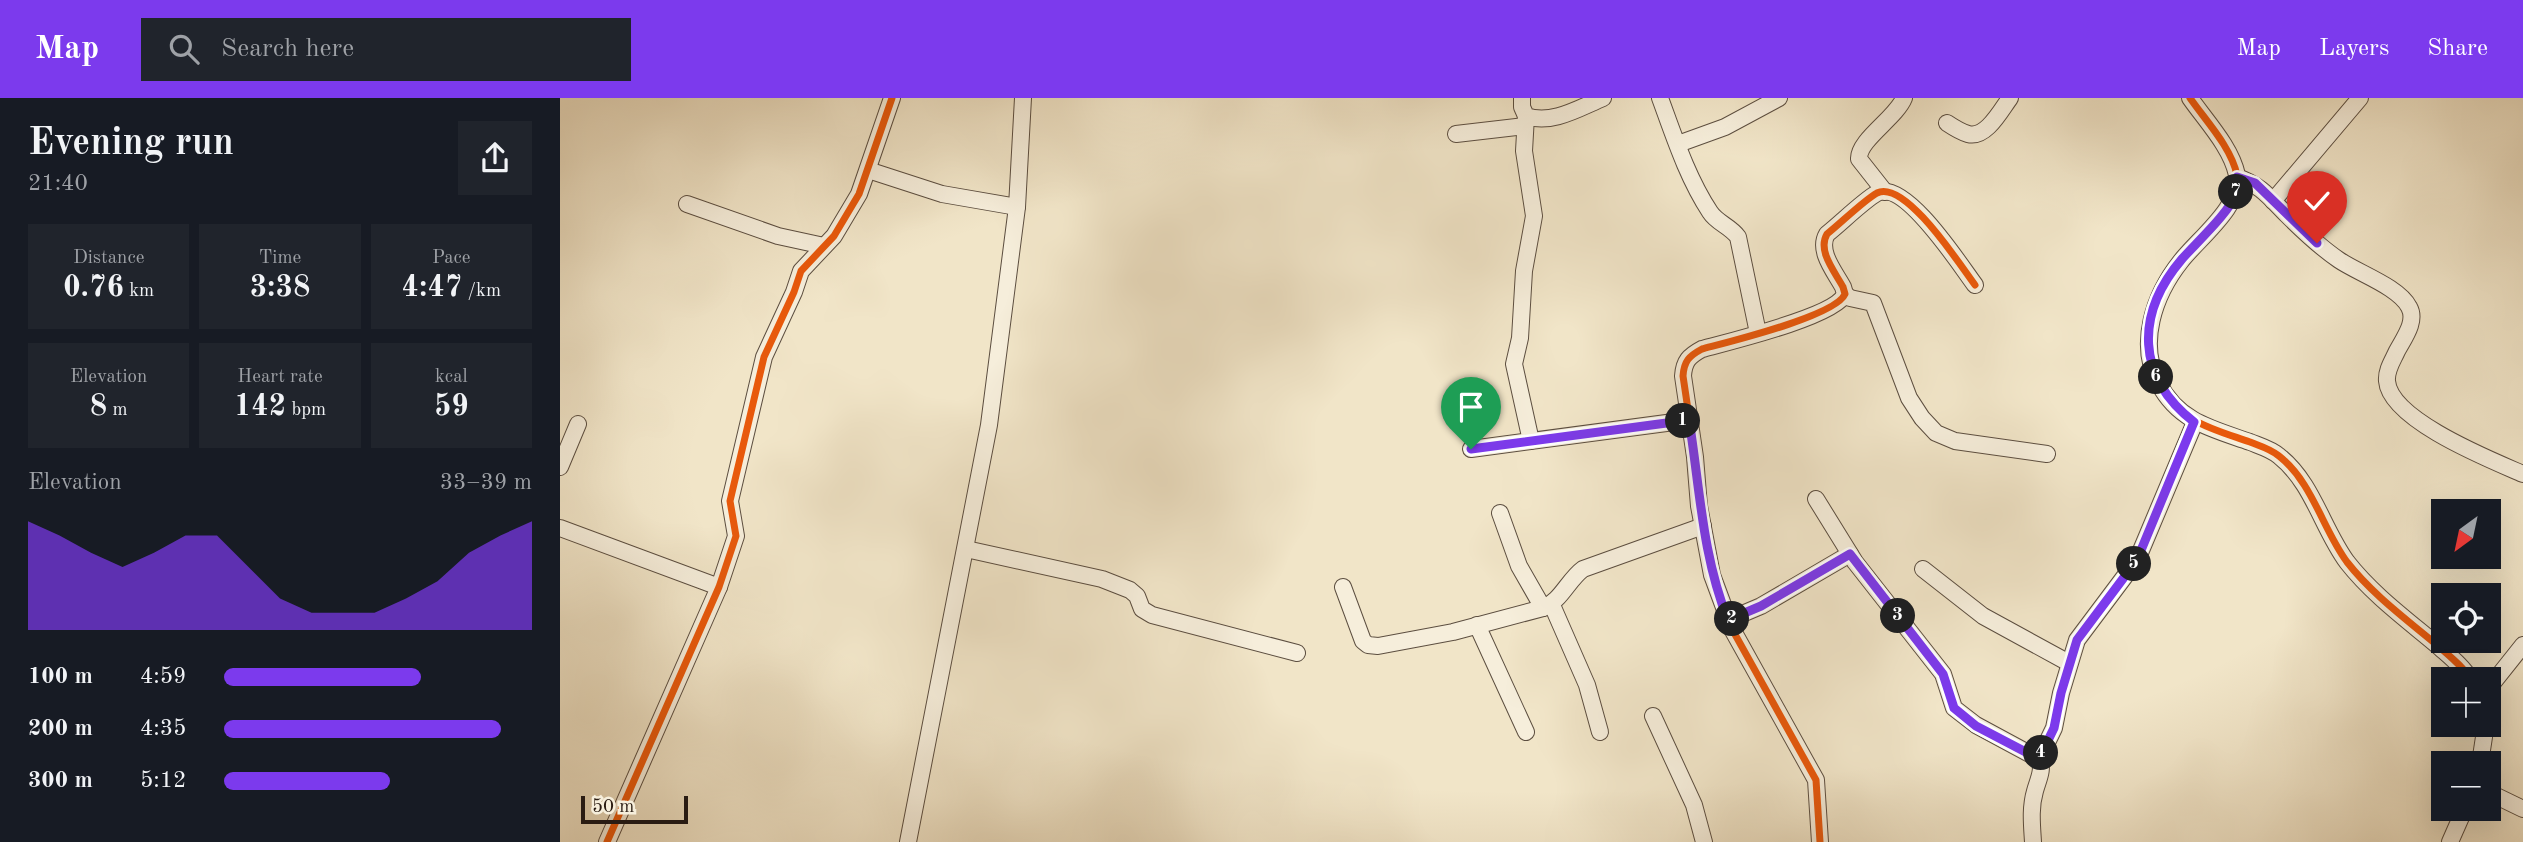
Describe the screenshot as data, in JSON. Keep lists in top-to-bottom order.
{
  "scale_bar": "50 m",
  "north": "bottom left",
  "page": {
    "header": "Map",
    "search": "Search here",
    "nav": ["Map", "Layers", "Share"],
    "heading": ["Evening run", "21:40"],
    "pins": [
      "7",
      "6",
      "1",
      "5",
      "3",
      "2",
      "4"
    ],
    "stats": [
      ["Distance", "0.76 km"],
      ["Time", "3:38"],
      ["Pace", "4:47 /km"],
      ["Elevation", "8 m"],
      ["Heart rate", "142 bpm"],
      ["kcal", "59"]
    ],
    "chart": ["Elevation", "33–39 m"],
    "map_buttons": ["+", "−"],
    "list": [
      {
        "name": "100 m",
        "note": "4:59"
      },
      {
        "name": "200 m",
        "note": "4:35"
      },
      {
        "name": "300 m",
        "note": "5:12"
      }
    ],
    "scale": "50 m"
  }
}
